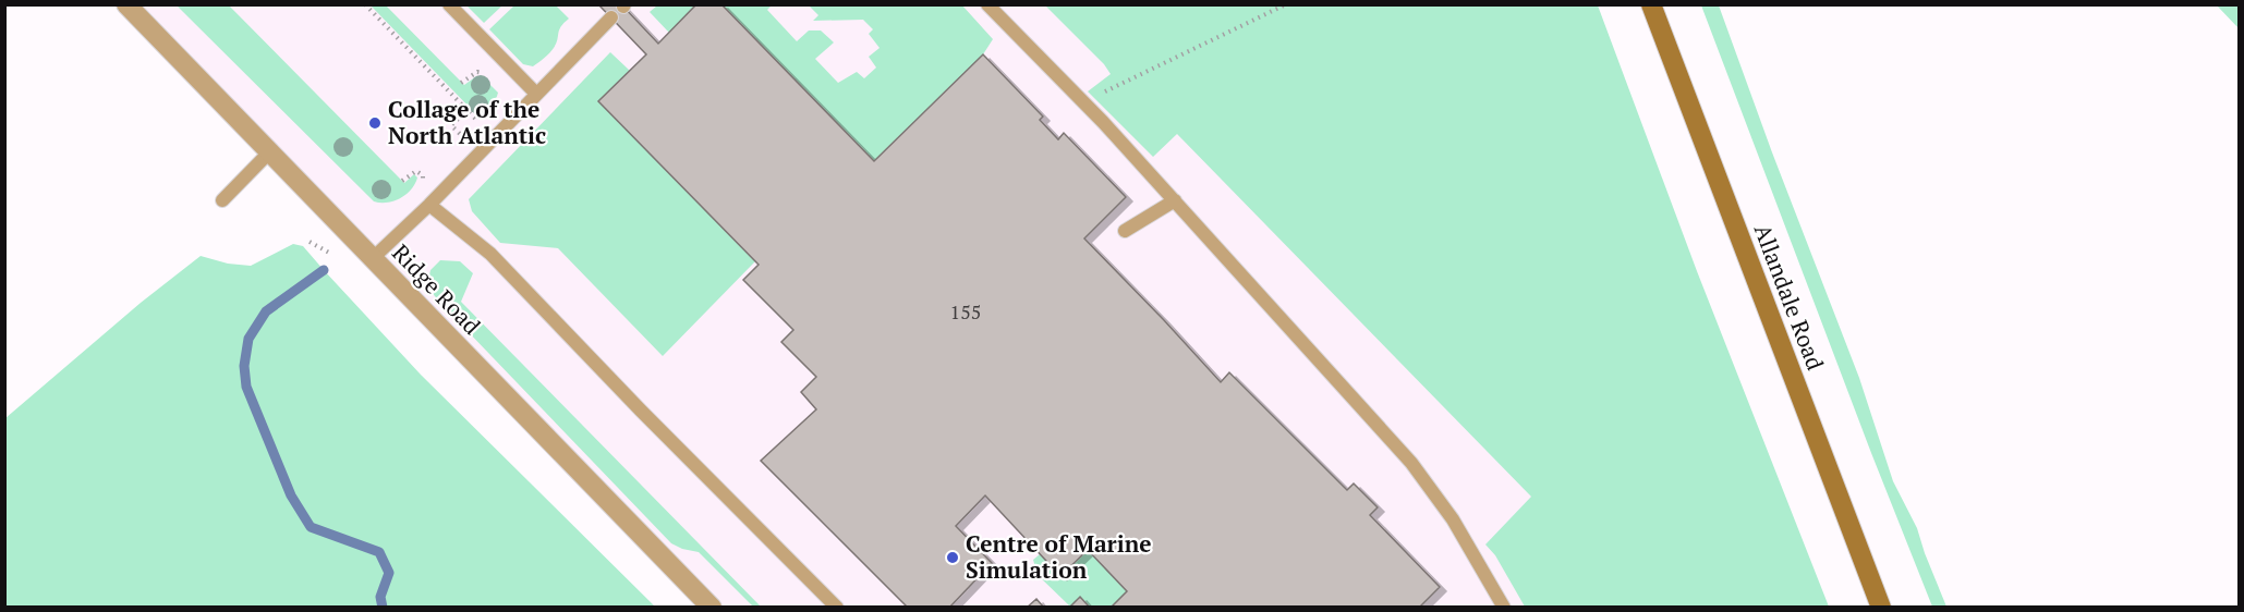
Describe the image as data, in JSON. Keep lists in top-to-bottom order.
{
  "streets": {
    "main road": ["Allandale Road"],
    "street": ["Ridge Road"]
  },
  "places": ["Collage of the North Atlantic", "Centre of Marine Simulation"],
  "house_numbers": ["155"]
}
